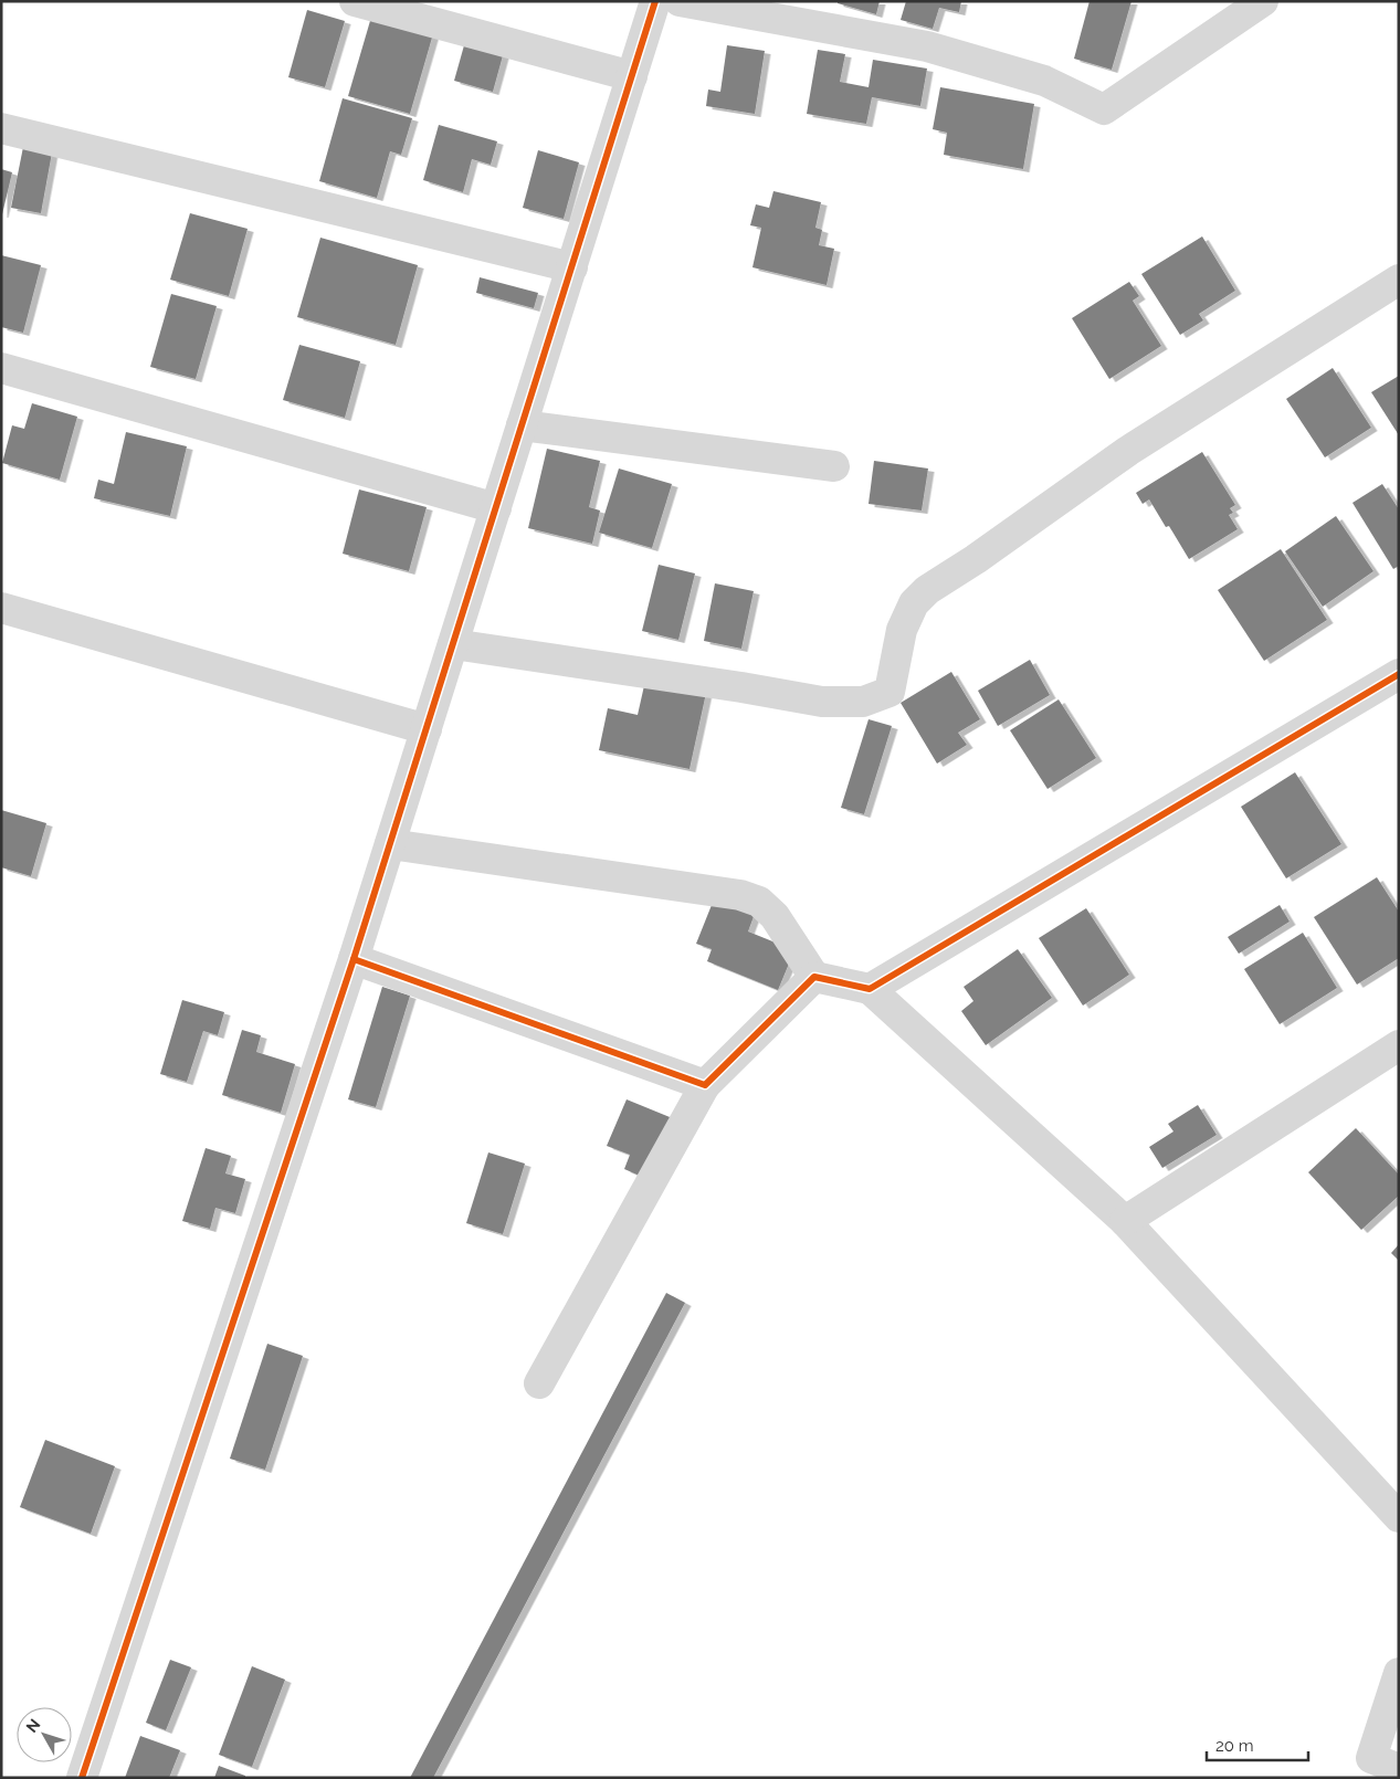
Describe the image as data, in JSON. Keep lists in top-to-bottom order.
{
  "scale_bar": "20 m",
  "north": "top left"
}
